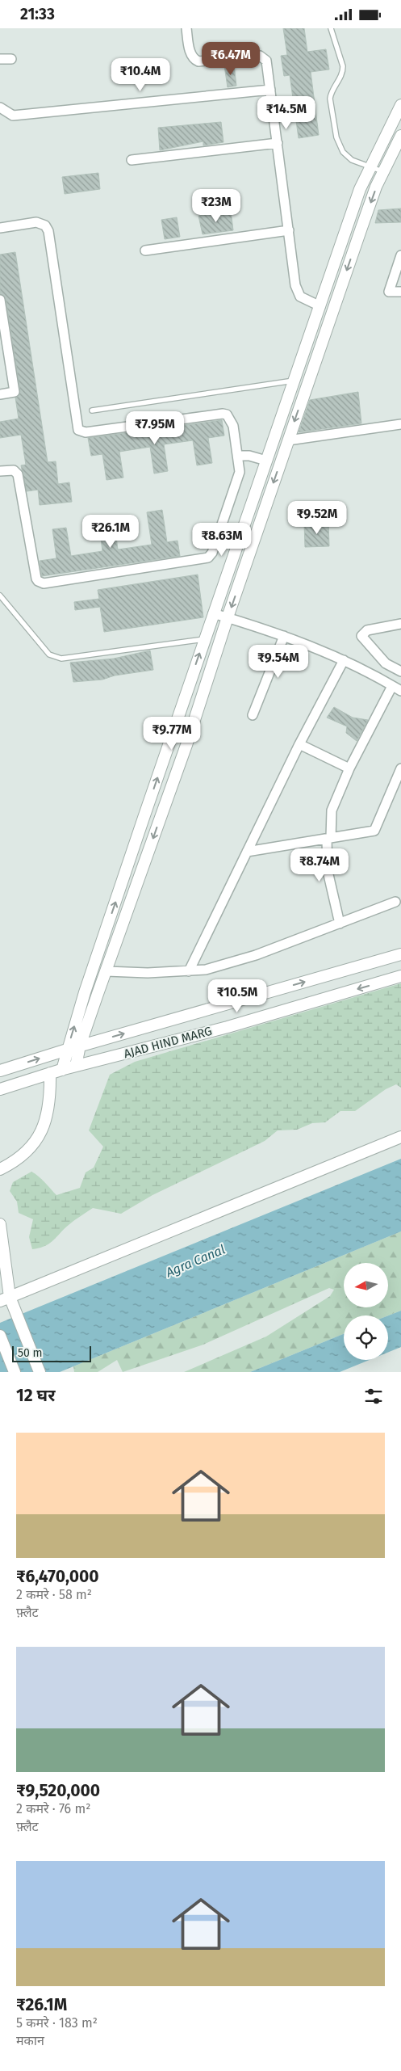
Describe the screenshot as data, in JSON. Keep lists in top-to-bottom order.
{
  "streets": {
    "street": ["AJAD HIND MARG"]
  },
  "water": ["Agra Canal"],
  "scale_bar": "50 m",
  "north": "left",
  "page": {
    "status": "21:33",
    "price": [
      "₹6.47M",
      "₹10.4M",
      "₹14.5M",
      "₹23M",
      "₹7.95M",
      "₹9.52M",
      "₹26.1M",
      "₹8.63M",
      "₹9.54M",
      "₹9.77M",
      "₹8.74M",
      "₹10.5M"
    ],
    "scale": "50 m",
    "heading": "12 घर",
    "list": [
      {
        "name": "₹6,470,000",
        "note": "2 कमरे · 58 m² · फ़्लैट"
      },
      {
        "name": "₹9,520,000",
        "note": "2 कमरे · 76 m² · फ़्लैट"
      },
      {
        "name": "₹26.1M",
        "note": "5 कमरे · 183 m² · मकान"
      }
    ]
  }
}
